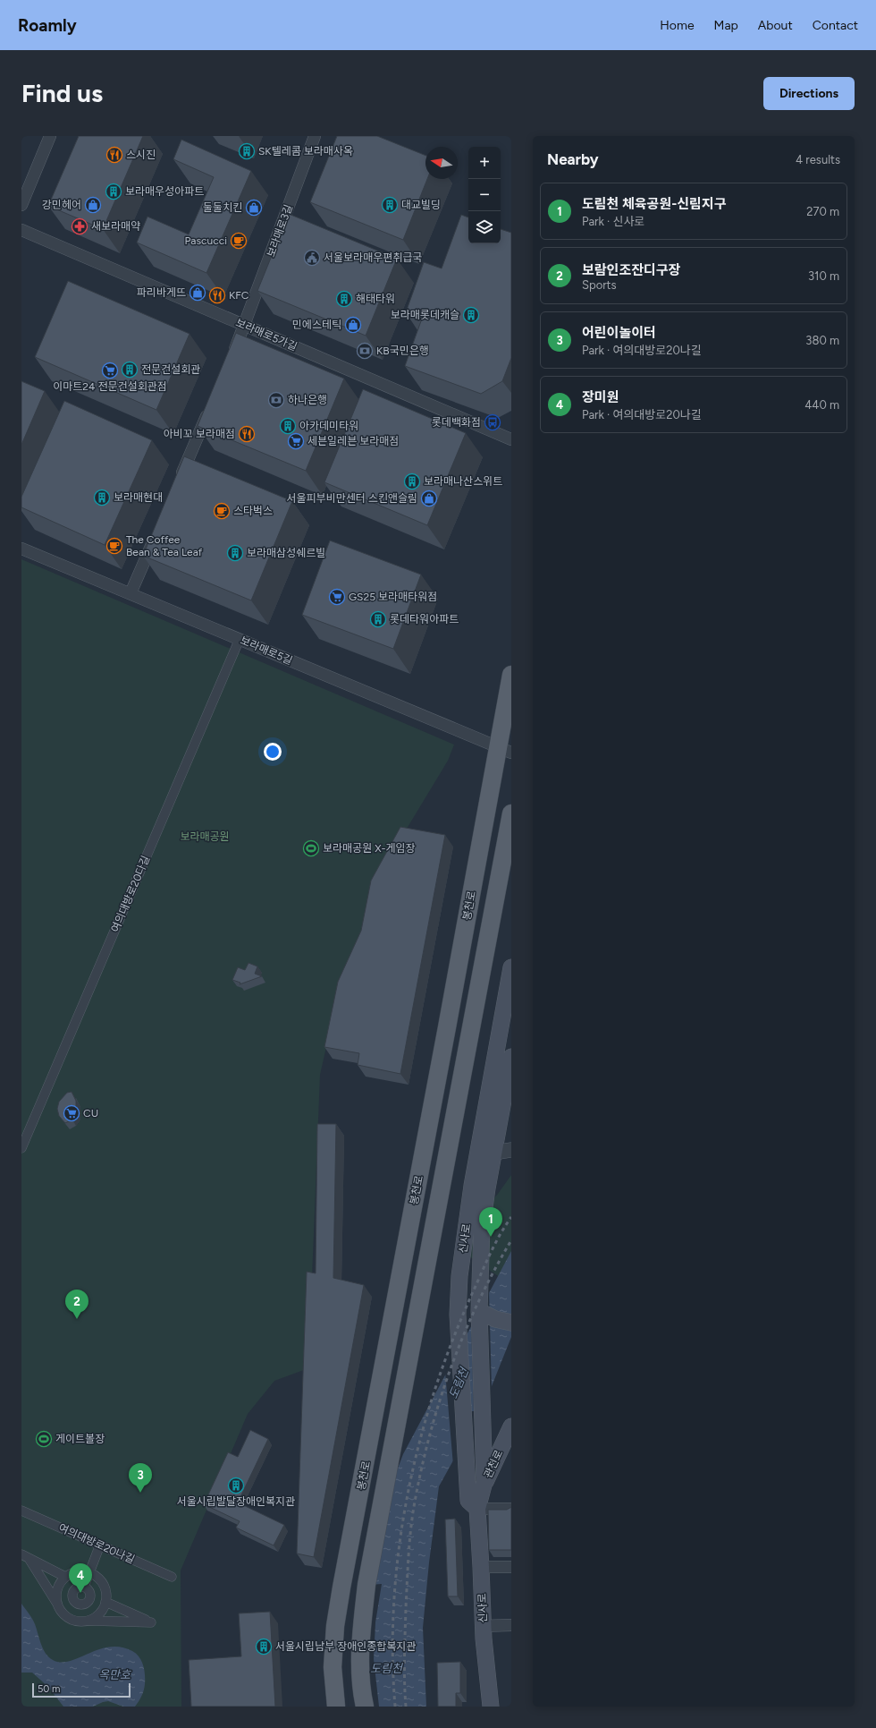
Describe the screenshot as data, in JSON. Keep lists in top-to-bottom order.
{
  "streets": {
    "main road": ["봉천로", "신사로", "관천로"],
    "street": [
      "보라매로3길",
      "보라매로5가길",
      "보라매로5길",
      "여의대방로20다길",
      "여의대방로20나길"
    ]
  },
  "crossings": [
    ["보라매로3길", "보라매로5가길"],
    ["보라매로5길", "여의대방로20다길"],
    ["보라매로5길", "봉천로"],
    ["신사로", "관천로"]
  ],
  "water": ["도림천", "옥만호"],
  "parks": ["보라매공원"],
  "places": {
    "building": [
      "SK텔레콤 보라매사옥",
      "보라매우성아파트",
      "대교빌딩",
      "해태타워",
      "보라매롯데캐슬",
      "전문건설회관",
      "아카데미타워",
      "보라매나산스위트",
      "보라매현대",
      "보라매삼성쉐르빌",
      "롯데타워아파트",
      "서울시립발달장애인복지관",
      "서울시립남부 장애인종합복지관"
    ],
    "restaurant": ["스시진", "KFC", "아비꼬 보라매점"],
    "shop": [
      "강민헤어",
      "둘둘치킨",
      "파리바게뜨",
      "민에스테틱",
      "서울피부비만센터 스킨앤슬림"
    ],
    "pharmacy": ["새보라매약"],
    "cafe": ["Pascucci", "스타벅스", "The Coffee Bean & Tea Leaf"],
    "public building": ["서울보라매우편취급국"],
    "bank": ["KB국민은행", "하나은행"],
    "supermarket": [
      "이마트24 전문건설회관점",
      "세븐일레븐 보라매점",
      "GS25 보라매타워점",
      "CU"
    ],
    "bus stop": ["롯데백화점"],
    "sports": ["보라매공원 X-게임장", "게이트볼장"]
  },
  "scale_bar": "50 m",
  "north": "left",
  "page": {
    "header": "Roamly",
    "nav": [
      "Home",
      "Map",
      "About",
      "Contact"
    ],
    "buttons": "Directions",
    "title": "Find us",
    "heading": ["Nearby", "4 results"],
    "map_buttons": ["+", "−"],
    "list": [
      {
        "mark": "1",
        "name": "도림천 체육공원-신림지구",
        "note": "Park · 신사로",
        "value": "270 m"
      },
      {
        "mark": "2",
        "name": "보람인조잔디구장",
        "note": "Sports",
        "value": "310 m"
      },
      {
        "mark": "3",
        "name": "어린이놀이터",
        "note": "Park · 여의대방로20나길",
        "value": "380 m"
      },
      {
        "mark": "4",
        "name": "장미원",
        "note": "Park · 여의대방로20나길",
        "value": "440 m"
      }
    ],
    "pins": [
      "1",
      "2",
      "3",
      "4"
    ],
    "scale": "50 m"
  }
}
